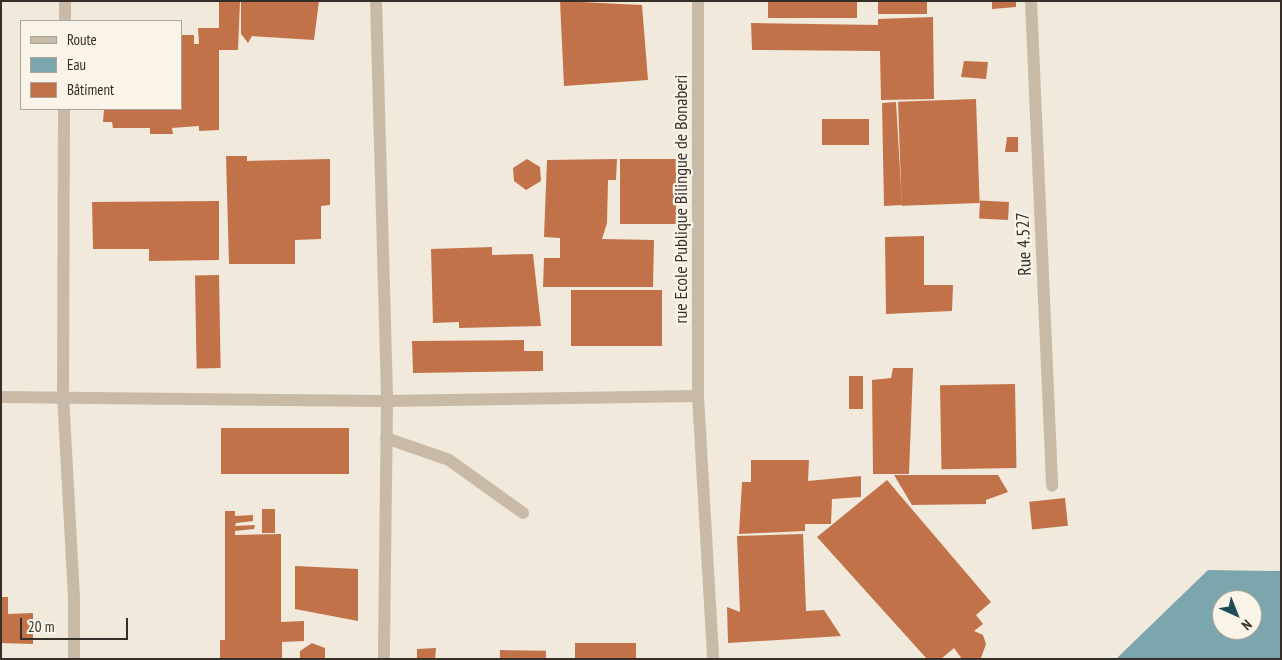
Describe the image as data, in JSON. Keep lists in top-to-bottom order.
{
  "streets": {
    "street": ["rue Ecole Publique Bilingue de Bonaberi", "Rue 4.527"]
  },
  "legend": ["Route", "Eau", "Bâtiment"],
  "scale_bar": "20 m",
  "north": "bottom right"
}
